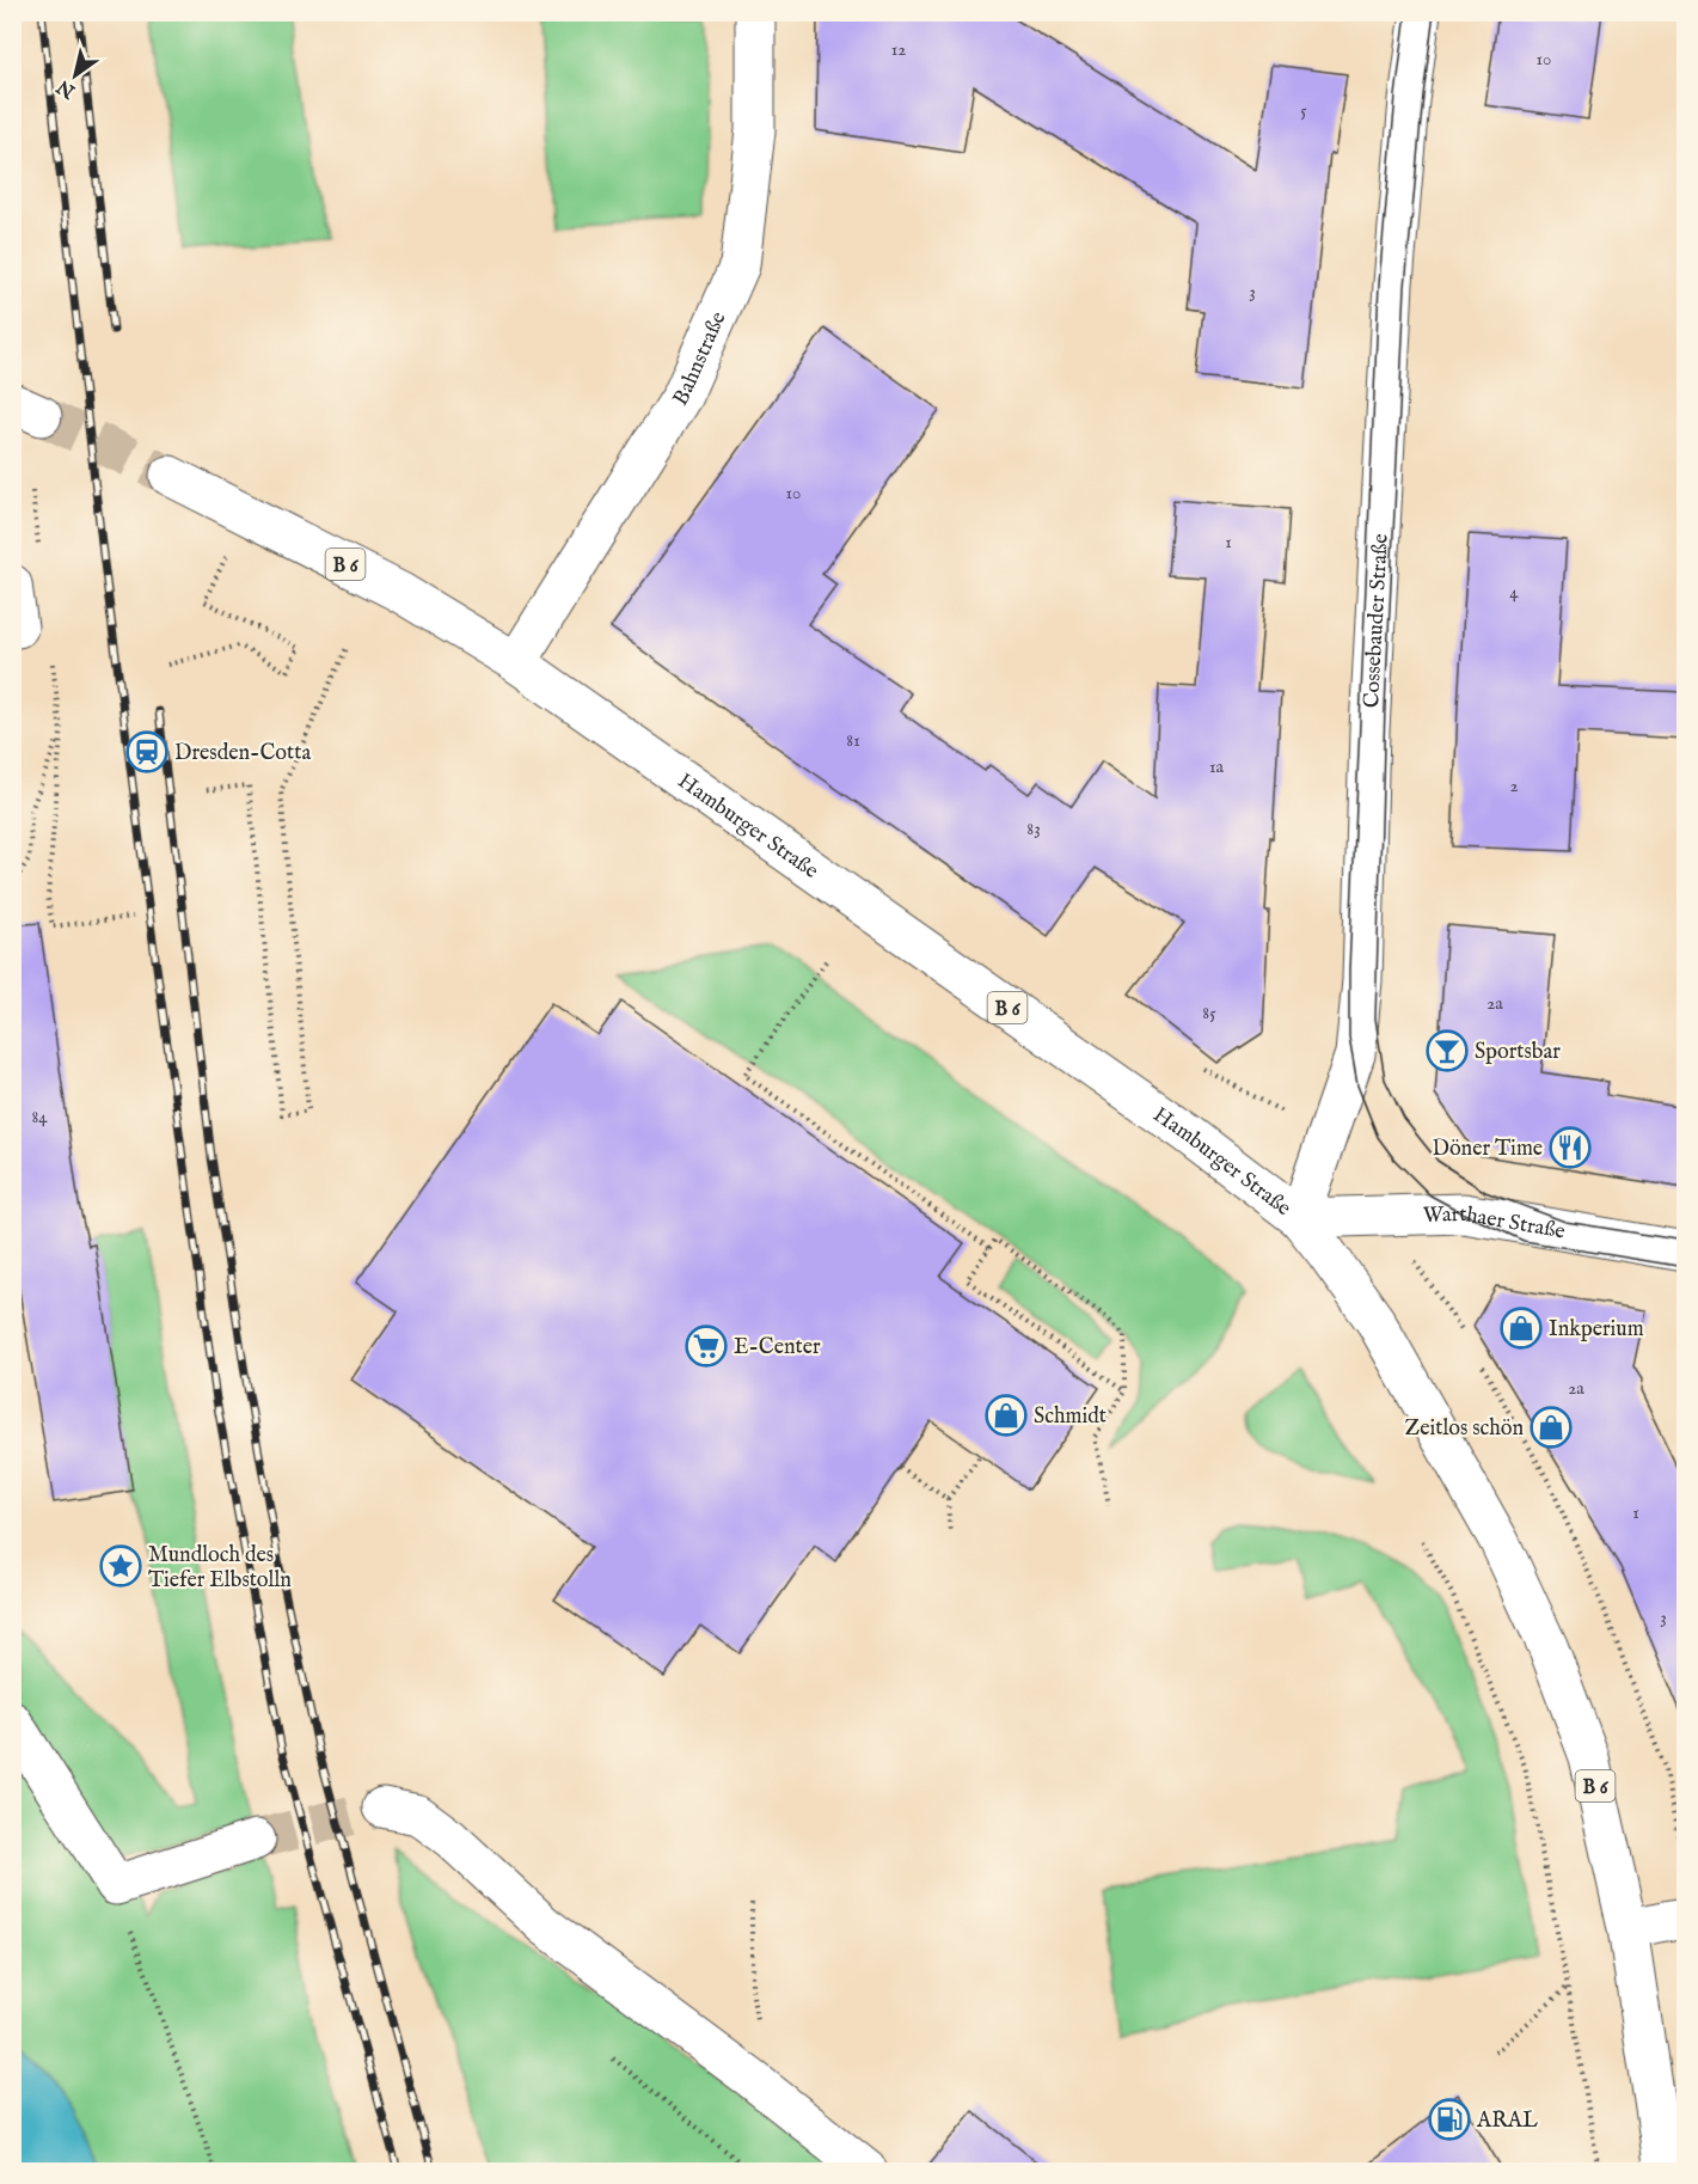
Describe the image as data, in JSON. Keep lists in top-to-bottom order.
{
  "streets": {
    "main road": [
      "Bahnstraße",
      "B 6",
      "Cossebauder Straße",
      "Hamburger Straße",
      "Warthaer Straße"
    ]
  },
  "crossings": [
    ["Bahnstraße", "Hamburger Straße"],
    ["B 6", "Cossebauder Straße"],
    ["B 6", "Hamburger Straße"],
    ["B 6", "Warthaer Straße"],
    ["Cossebauder Straße", "Hamburger Straße"],
    ["Cossebauder Straße", "Warthaer Straße"],
    ["Hamburger Straße", "Warthaer Straße"]
  ],
  "places": {
    "station": ["Dresden-Cotta"],
    "bar": ["Sportsbar"],
    "restaurant": ["Döner Time"],
    "shop": ["Inkperium", "Schmidt", "Zeitlos schön"],
    "supermarket": ["E-Center"],
    "place": ["Mundloch des Tiefer Elbstolln"],
    "fuel station": ["ARAL"]
  },
  "house_numbers": [
    "12",
    "10",
    "5",
    "3",
    "10",
    "1",
    "4",
    "81",
    "1a",
    "2",
    "83",
    "2a",
    "85",
    "84",
    "2a",
    "1",
    "3"
  ],
  "north": "bottom left"
}
